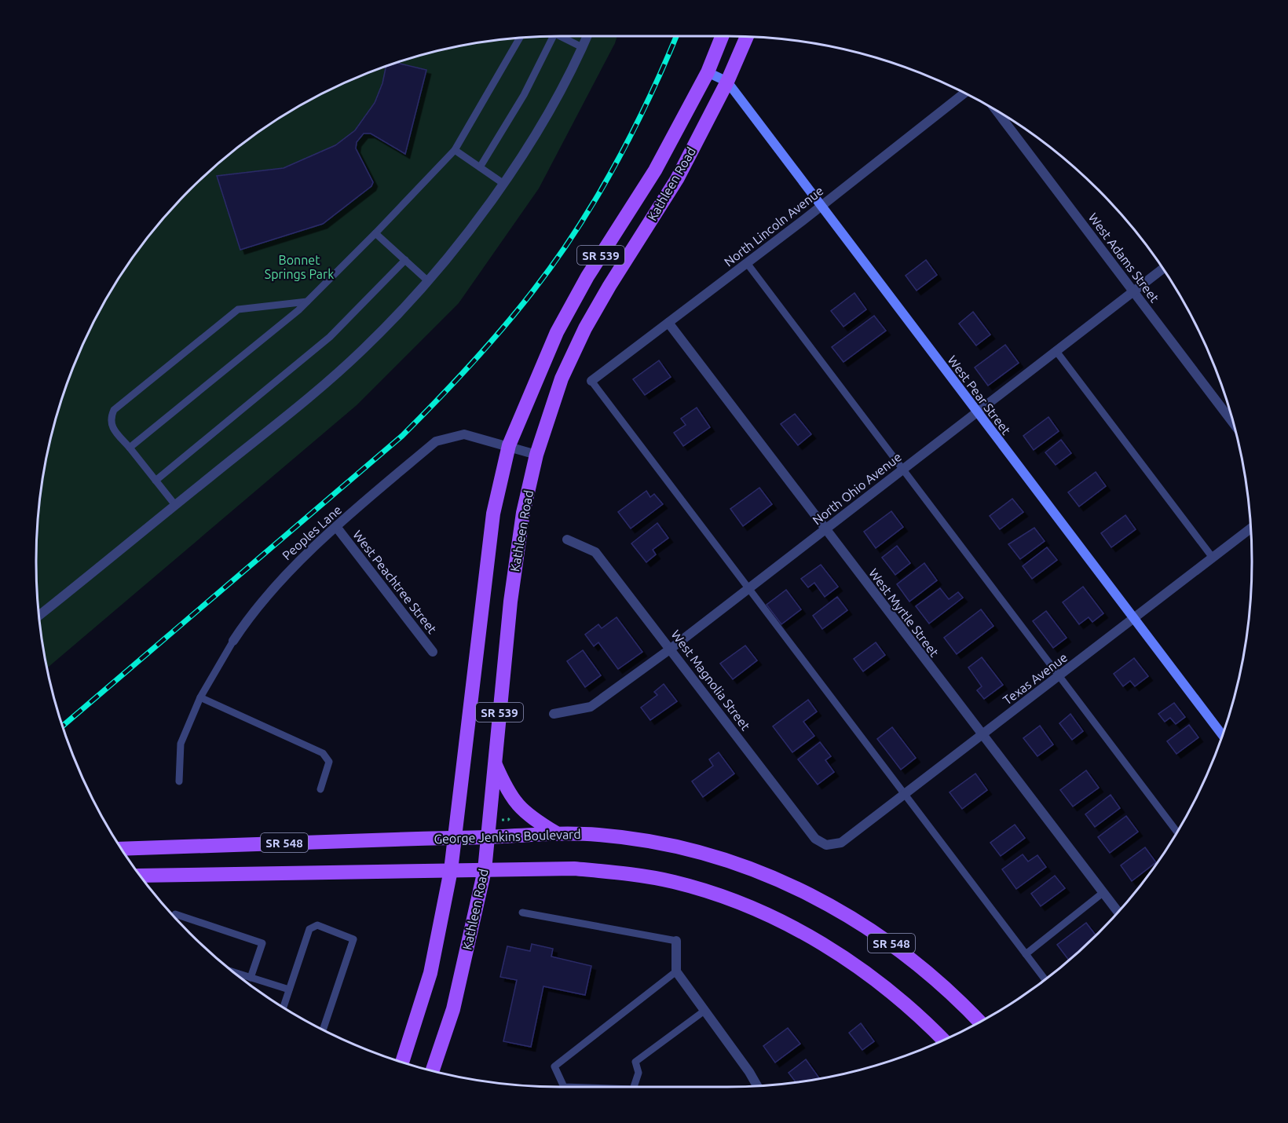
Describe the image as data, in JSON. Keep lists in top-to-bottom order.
{
  "streets": {
    "main road": [
      "Kathleen Road",
      "SR 539",
      "George Jenkins Boulevard",
      "SR 548"
    ],
    "street": [
      "North Lincoln Avenue",
      "West Adams Street",
      "West Pear Street",
      "North Ohio Avenue",
      "Peoples Lane",
      "West Peachtree Street",
      "West Myrtle Street",
      "Texas Avenue",
      "West Magnolia Street"
    ]
  },
  "crossings": [
    ["Kathleen Road", "West Pear Street"],
    ["Kathleen Road", "Peoples Lane"],
    ["Kathleen Road", "George Jenkins Boulevard"],
    ["Kathleen Road", "SR 548"],
    ["North Lincoln Avenue", "West Pear Street"],
    ["North Lincoln Avenue", "West Myrtle Street"],
    ["West Adams Street", "North Ohio Avenue"],
    ["West Pear Street", "North Ohio Avenue"],
    ["West Pear Street", "Texas Avenue"],
    ["North Ohio Avenue", "West Myrtle Street"],
    ["North Ohio Avenue", "West Magnolia Street"],
    ["Peoples Lane", "West Peachtree Street"],
    ["West Myrtle Street", "Texas Avenue"],
    ["Texas Avenue", "West Magnolia Street"]
  ],
  "parks": ["Bonnet Springs Park"]
}
